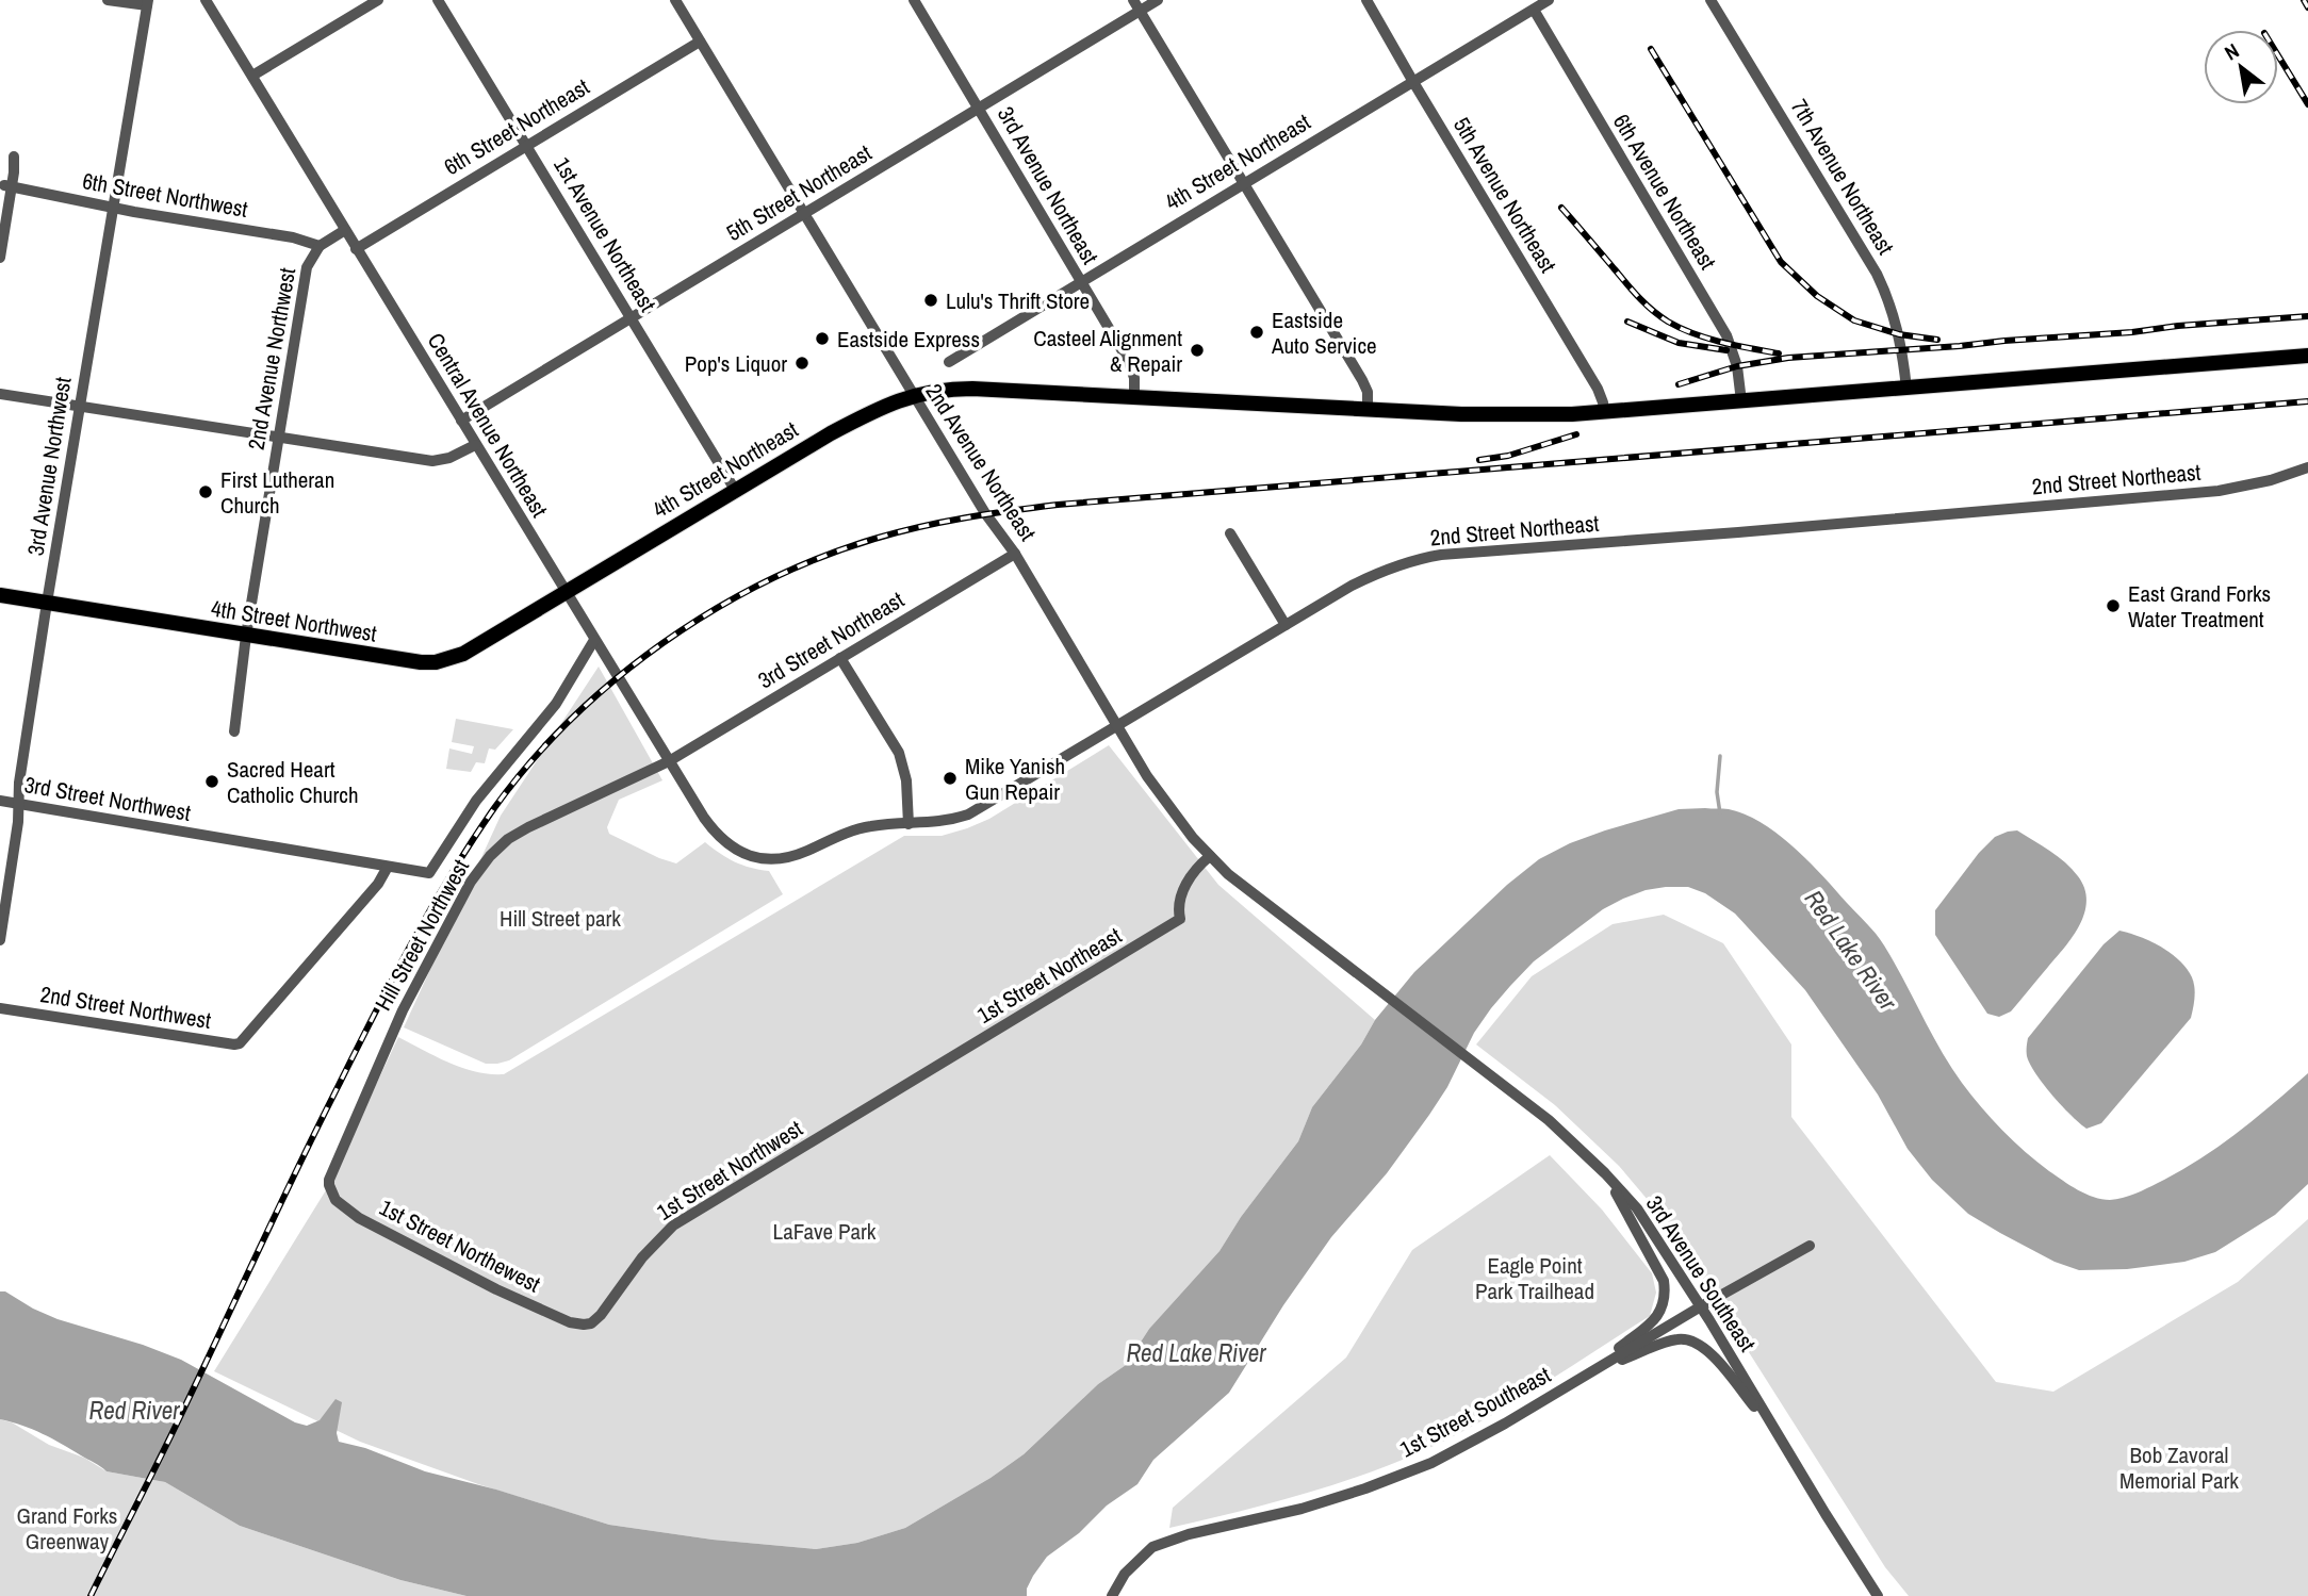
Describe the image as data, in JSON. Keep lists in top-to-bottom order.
{
  "streets": {
    "main road": ["4th Street Northeast", "4th Street Northwest"],
    "street": [
      "6th Street Northeast",
      "7th Avenue Northeast",
      "3rd Avenue Northeast",
      "6th Avenue Northeast",
      "5th Street Northeast",
      "6th Street Northwest",
      "5th Avenue Northeast",
      "1st Avenue Northeast",
      "2nd Avenue Northwest",
      "Central Avenue Northeast",
      "2nd Avenue Northeast",
      "3rd Avenue Northwest",
      "2nd Street Northeast",
      "3rd Street Northeast",
      "3rd Street Northwest",
      "Hill Street Northwest",
      "1st Street Northeast",
      "2nd Street Northwest",
      "1st Street Northwest",
      "1st Street Northewest",
      "3rd Avenue Southeast",
      "1st Street Southeast"
    ]
  },
  "crossings": [
    ["6th Street Northeast", "1st Avenue Northeast"],
    ["6th Street Northeast", "Central Avenue Northeast"],
    ["6th Street Northeast", "2nd Avenue Northeast"],
    ["4th Street Northeast", "7th Avenue Northeast"],
    ["4th Street Northeast", "3rd Avenue Northeast"],
    ["4th Street Northeast", "6th Avenue Northeast"],
    ["4th Street Northeast", "5th Avenue Northeast"],
    ["4th Street Northeast", "1st Avenue Northeast"],
    ["4th Street Northeast", "Central Avenue Northeast"],
    ["4th Street Northeast", "2nd Avenue Northeast"],
    ["4th Street Northeast", "4th Street Northwest"],
    ["3rd Avenue Northeast", "5th Street Northeast"],
    ["5th Street Northeast", "1st Avenue Northeast"],
    ["5th Street Northeast", "Central Avenue Northeast"],
    ["5th Street Northeast", "2nd Avenue Northeast"],
    ["6th Street Northwest", "2nd Avenue Northwest"],
    ["6th Street Northwest", "3rd Avenue Northwest"],
    ["2nd Avenue Northwest", "Central Avenue Northeast"],
    ["2nd Avenue Northwest", "4th Street Northwest"],
    ["Central Avenue Northeast", "2nd Street Northeast"],
    ["Central Avenue Northeast", "4th Street Northwest"],
    ["Central Avenue Northeast", "3rd Street Northeast"],
    ["Central Avenue Northeast", "3rd Street Northwest"],
    ["Central Avenue Northeast", "Hill Street Northwest"],
    ["2nd Avenue Northeast", "2nd Street Northeast"],
    ["2nd Avenue Northeast", "3rd Street Northeast"],
    ["2nd Avenue Northeast", "1st Street Northeast"],
    ["2nd Avenue Northeast", "3rd Avenue Southeast"],
    ["3rd Avenue Northwest", "4th Street Northwest"],
    ["3rd Avenue Northwest", "3rd Street Northwest"],
    ["3rd Street Northeast", "Hill Street Northwest"],
    ["3rd Street Northwest", "2nd Street Northwest"],
    ["Hill Street Northwest", "1st Street Northewest"],
    ["1st Street Northeast", "1st Street Northwest"],
    ["1st Street Northwest", "1st Street Northewest"],
    ["3rd Avenue Southeast", "1st Street Southeast"]
  ],
  "water": ["Red Lake River", "Red River"],
  "parks": [
    "Hill Street park",
    "LaFave Park",
    "Eagle Point Park Trailhead",
    "Bob Zavoral Memorial Park",
    "Grand Forks Greenway"
  ],
  "places": [
    "Lulu's Thrift Store",
    "Eastside Auto Service",
    "Eastside Express",
    "Casteel Alignment & Repair",
    "Pop's Liquor",
    "First Lutheran Church",
    "East Grand Forks Water Treatment",
    "Mike Yanish Gun Repair",
    "Sacred Heart Catholic Church"
  ],
  "north": "top left"
}
